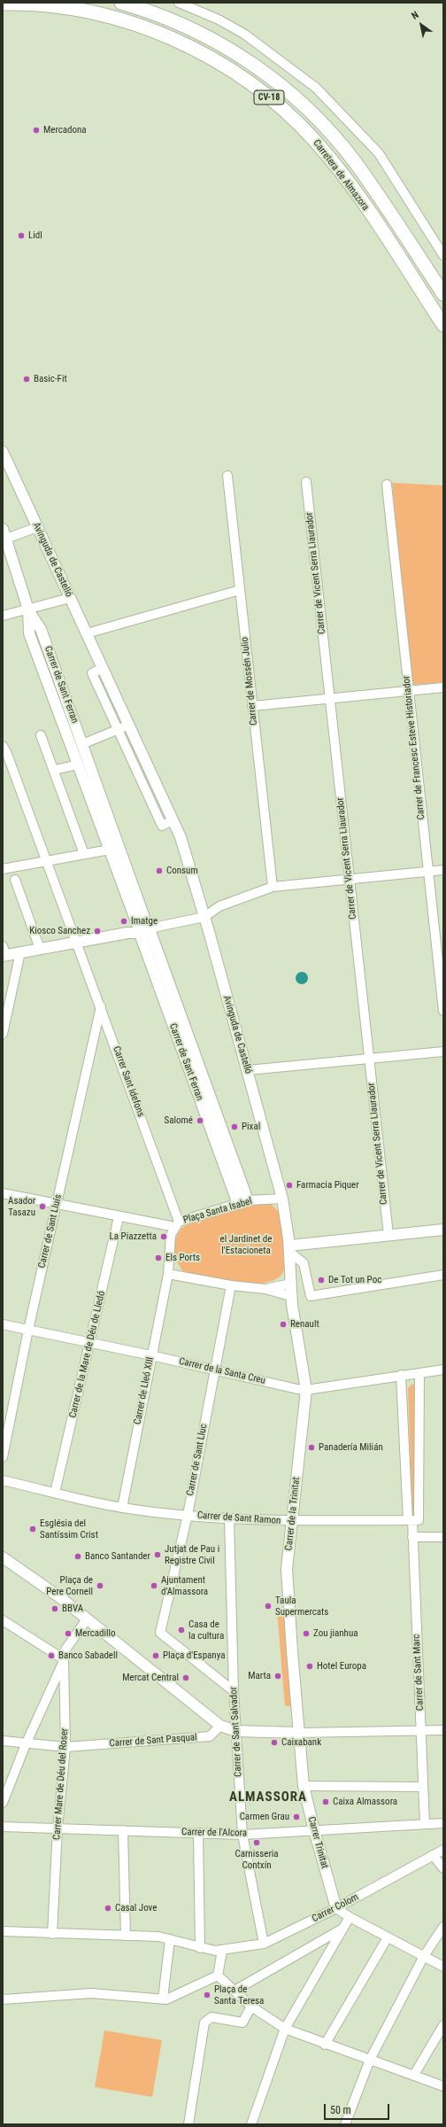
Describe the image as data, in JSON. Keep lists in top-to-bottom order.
{
  "streets": {
    "main road": ["CV-18", "Carretera de Almazora"],
    "street": [
      "Avinguda de Castelló",
      "Carrer de Vicent Serra Llaurador",
      "Carrer de Mossén Julio",
      "Carrer de Sant Ferran",
      "Carrer de Francesc Esteve Historiador",
      "Carrer Sant Idefons",
      "Plaça Santa Isabel",
      "Carrer de Sant Lluís",
      "Carrer de la Mare de Déu de Lledó",
      "Carrer de la Santa Creu",
      "Carrer de Lleó XIII",
      "Carrer de Sant Lluc",
      "Carrer de la Trinitat",
      "Carrer de Sant Ramon",
      "Carrer de Sant Marc",
      "Carrer de Sant Salvador",
      "Carrer de Sant Pasqual",
      "Carrer Mare de Déu del Roser",
      "Carrer de l'Alcora",
      "Carrer Trinitat",
      "Carrer Colom"
    ]
  },
  "crossings": [
    ["Avinguda de Castelló", "Plaça Santa Isabel"],
    ["Avinguda de Castelló", "Carrer de la Trinitat"],
    ["Carrer de Sant Ferran", "Plaça Santa Isabel"],
    ["Carrer Sant Idefons", "Plaça Santa Isabel"],
    ["Carrer Sant Idefons", "Carrer de Sant Lluís"],
    ["Plaça Santa Isabel", "Carrer de Lleó XIII"],
    ["Carrer de Sant Lluís", "Carrer de la Santa Creu"],
    ["Carrer de la Mare de Déu de Lledó", "Carrer de la Santa Creu"],
    ["Carrer de la Mare de Déu de Lledó", "Carrer de Sant Ramon"],
    ["Carrer de la Santa Creu", "Carrer de Lleó XIII"],
    ["Carrer de la Santa Creu", "Carrer de Sant Lluc"],
    ["Carrer de la Santa Creu", "Carrer de la Trinitat"],
    ["Carrer de la Santa Creu", "Carrer de Sant Marc"],
    ["Carrer de Lleó XIII", "Carrer de Sant Ramon"],
    ["Carrer de Sant Lluc", "Carrer de Sant Ramon"],
    ["Carrer de Sant Lluc", "Carrer de Sant Salvador"],
    ["Carrer de la Trinitat", "Carrer de Sant Ramon"],
    ["Carrer de la Trinitat", "Carrer Trinitat"],
    ["Carrer de Sant Ramon", "Carrer de Sant Marc"],
    ["Carrer de Sant Ramon", "Carrer de Sant Salvador"],
    ["Carrer de Sant Marc", "Carrer de l'Alcora"],
    ["Carrer de Sant Salvador", "Carrer de l'Alcora"],
    ["Carrer de Sant Salvador", "Carrer Colom"],
    ["Carrer de Sant Pasqual", "Carrer Mare de Déu del Roser"],
    ["Carrer Mare de Déu del Roser", "Carrer de l'Alcora"],
    ["Carrer Mare de Déu del Roser", "Carrer Colom"],
    ["Carrer de l'Alcora", "Carrer Trinitat"],
    ["Carrer Trinitat", "Carrer Colom"]
  ],
  "districts": ["ALMASSORA"],
  "parks": ["el Jardinet de l'Estacioneta"],
  "places": [
    "Mercadona",
    "Lidl",
    "Basic-Fit",
    "Consum",
    "Imatge",
    "Kiosco Sanchez",
    "Salomé",
    "Pixal",
    "Farmacia Piquer",
    "Asador Tasazu",
    "La Piazzetta",
    "Els Ports",
    "De Tot un Poc",
    "Renault",
    "Panadería Milián",
    "Església del Santíssim Crist",
    "Jutjat de Pau i Registre Civil",
    "Banco Santander",
    "Plaça de Pere Cornell",
    "Ajuntament d'Almassora",
    "Taula Supermercats",
    "BBVA",
    "Casa de la cultura",
    "Mercadillo",
    "Zou jianhua",
    "Banco Sabadell",
    "Plaça d'Espanya",
    "Hotel Europa",
    "Marta",
    "Mercat Central",
    "Caixabank",
    "Caixa Almassora",
    "Carmen Grau",
    "Carnisseria Contxín",
    "Casal Jove",
    "Plaça de Santa Teresa"
  ],
  "scale_bar": "50 m",
  "north": "top left"
}
